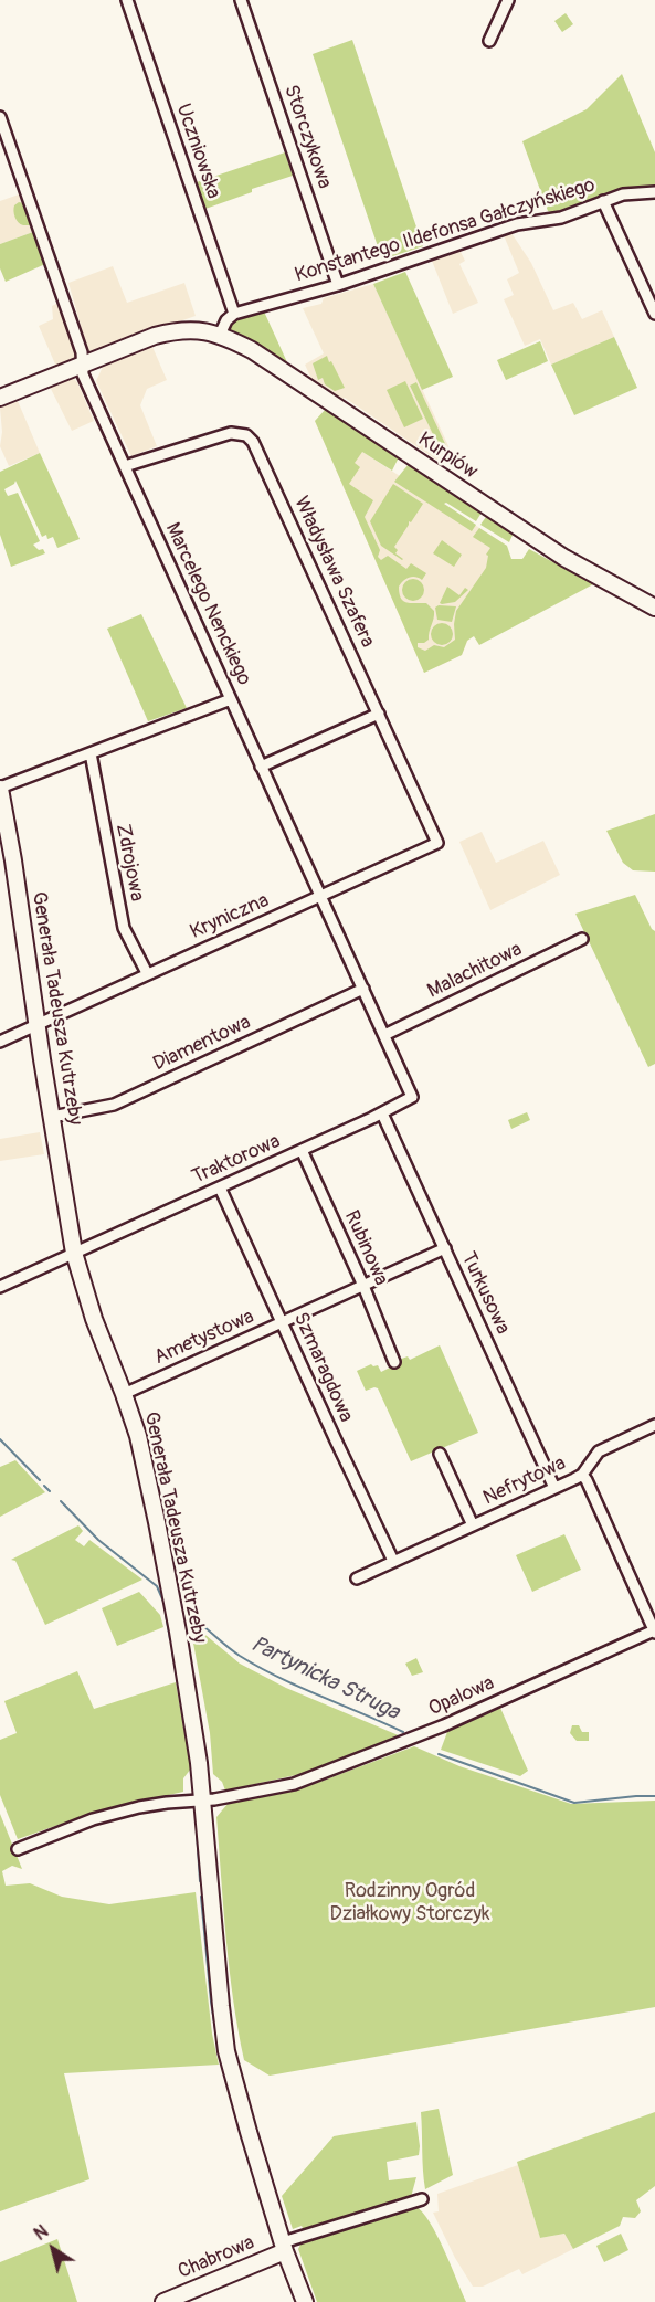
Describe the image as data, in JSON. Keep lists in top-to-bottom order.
{
  "streets": {
    "street": [
      "Storczykowa",
      "Uczniowska",
      "Konstantego Ildefonsa Gałczyńskiego",
      "Kurpiów",
      "Władysława Szafera",
      "Marcelego Nenckiego",
      "Zdrojowa",
      "Kryniczna",
      "Malachitowa",
      "Generała Tadeusza Kutrzeby",
      "Diamentowa",
      "Traktorowa",
      "Rubinowa",
      "Turkusowa",
      "Ametystowa",
      "Szmaragdowa",
      "Nefrytowa",
      "Opalowa",
      "Chabrowa"
    ]
  },
  "crossings": [
    ["Storczykowa", "Konstantego Ildefonsa Gałczyńskiego"],
    ["Uczniowska", "Konstantego Ildefonsa Gałczyńskiego"],
    ["Kurpiów", "Marcelego Nenckiego"],
    ["Władysława Szafera", "Marcelego Nenckiego"],
    ["Władysława Szafera", "Kryniczna"],
    ["Marcelego Nenckiego", "Kryniczna"],
    ["Marcelego Nenckiego", "Malachitowa"],
    ["Marcelego Nenckiego", "Diamentowa"],
    ["Marcelego Nenckiego", "Traktorowa"],
    ["Zdrojowa", "Kryniczna"],
    ["Kryniczna", "Generała Tadeusza Kutrzeby"],
    ["Generała Tadeusza Kutrzeby", "Diamentowa"],
    ["Generała Tadeusza Kutrzeby", "Traktorowa"],
    ["Generała Tadeusza Kutrzeby", "Ametystowa"],
    ["Generała Tadeusza Kutrzeby", "Opalowa"],
    ["Generała Tadeusza Kutrzeby", "Chabrowa"],
    ["Traktorowa", "Rubinowa"],
    ["Traktorowa", "Turkusowa"],
    ["Traktorowa", "Szmaragdowa"],
    ["Rubinowa", "Ametystowa"],
    ["Turkusowa", "Ametystowa"],
    ["Turkusowa", "Nefrytowa"],
    ["Ametystowa", "Szmaragdowa"],
    ["Szmaragdowa", "Nefrytowa"]
  ],
  "water": ["Partynicka Struga"],
  "parks": ["Rodzinny Ogród Działkowy Storczyk"],
  "north": "top left"
}
